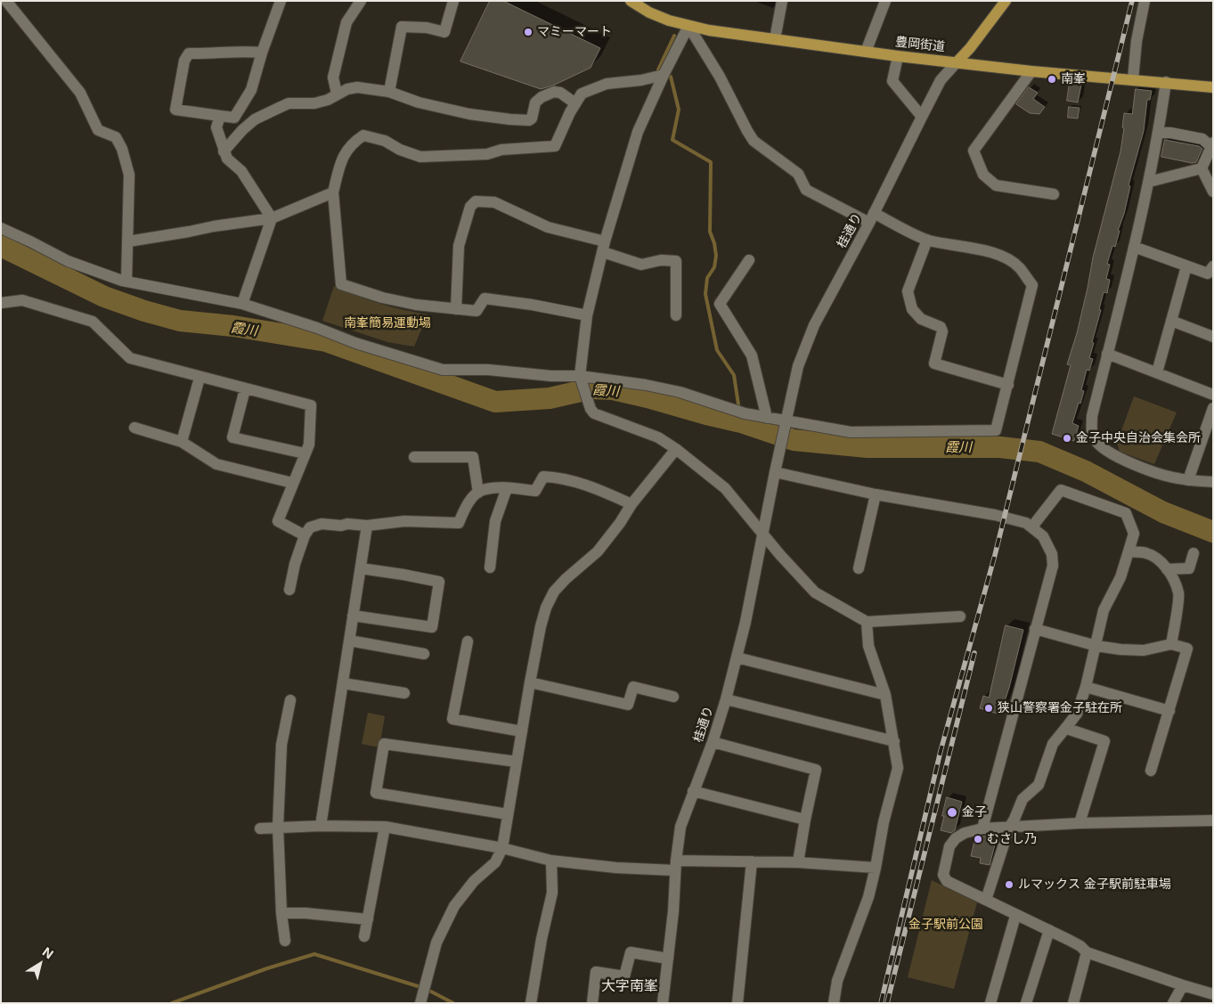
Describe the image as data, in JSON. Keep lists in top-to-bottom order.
{
  "streets": {
    "main road": ["豊岡街道"],
    "street": ["桂通り"]
  },
  "crossings": [
    ["豊岡街道", "桂通り"]
  ],
  "districts": ["大字南峯"],
  "water": ["霞川"],
  "parks": ["南峯簡易運動場", "金子駅前公園"],
  "places": [
    "マミーマート",
    "南峯",
    "金子中央自治会集会所",
    "狭山警察署金子駐在所",
    "金子",
    "むさし乃",
    "ルマックス 金子駅前駐車場"
  ],
  "north": "top right"
}
